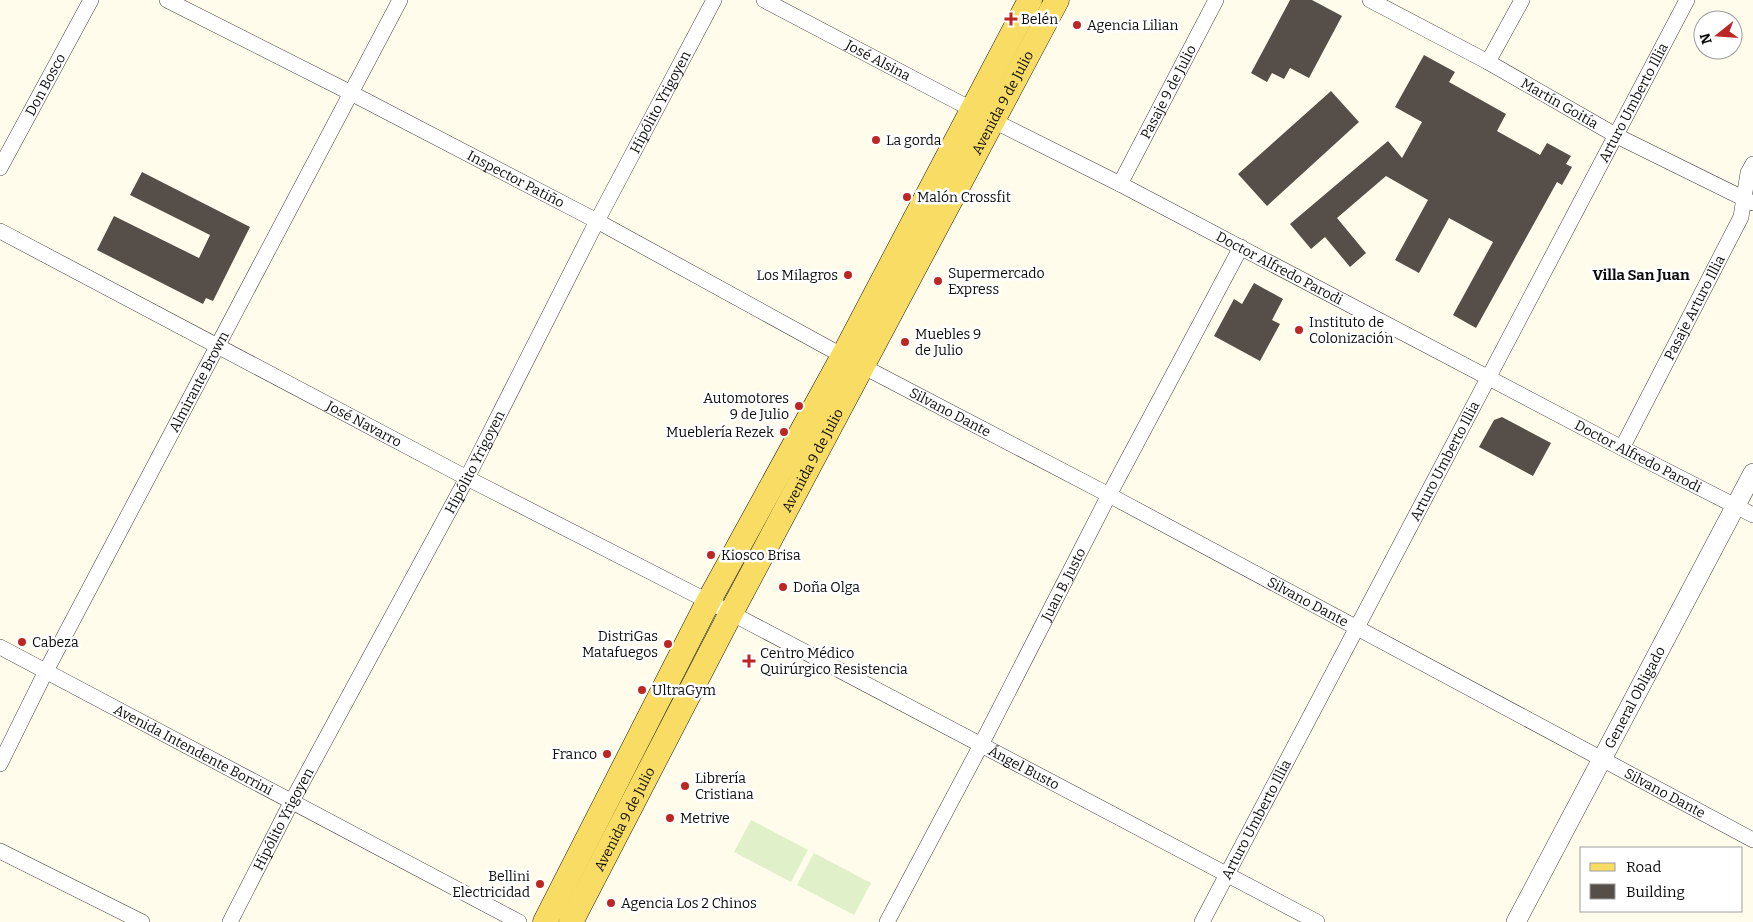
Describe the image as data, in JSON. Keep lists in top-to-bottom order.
{
  "streets": {
    "main road": ["Avenida 9 de Julio"],
    "street": [
      "José Alsina",
      "Don Bosco",
      "Pasaje 9 de Julio",
      "Hipólito Yrigoyen",
      "Arturo Umberto Illia",
      "Martín Goitía",
      "Inspector Patiño",
      "Doctor Alfredo Parodi",
      "Pasaje Arturo Illia",
      "Almirante Brown",
      "Silvano Dante",
      "José Navarro",
      "Juan B. Justo",
      "General Obligado",
      "Avenida Intendente Borrini",
      "Ángel Busto"
    ]
  },
  "crossings": [
    ["José Alsina", "Avenida 9 de Julio"],
    ["José Alsina", "Doctor Alfredo Parodi"],
    ["Pasaje 9 de Julio", "Doctor Alfredo Parodi"],
    ["Hipólito Yrigoyen", "Inspector Patiño"],
    ["Hipólito Yrigoyen", "José Navarro"],
    ["Hipólito Yrigoyen", "Avenida Intendente Borrini"],
    ["Avenida 9 de Julio", "Inspector Patiño"],
    ["Avenida 9 de Julio", "Doctor Alfredo Parodi"],
    ["Avenida 9 de Julio", "Silvano Dante"],
    ["Avenida 9 de Julio", "José Navarro"],
    ["Avenida 9 de Julio", "Ángel Busto"],
    ["Arturo Umberto Illia", "Martín Goitía"],
    ["Arturo Umberto Illia", "Doctor Alfredo Parodi"],
    ["Arturo Umberto Illia", "Silvano Dante"],
    ["Arturo Umberto Illia", "Ángel Busto"],
    ["Martín Goitía", "Pasaje Arturo Illia"],
    ["Inspector Patiño", "Almirante Brown"],
    ["Inspector Patiño", "Silvano Dante"],
    ["Doctor Alfredo Parodi", "Pasaje Arturo Illia"],
    ["Doctor Alfredo Parodi", "Juan B. Justo"],
    ["Doctor Alfredo Parodi", "General Obligado"],
    ["Almirante Brown", "José Navarro"],
    ["Almirante Brown", "Avenida Intendente Borrini"],
    ["Silvano Dante", "Juan B. Justo"],
    ["Silvano Dante", "General Obligado"],
    ["José Navarro", "Ángel Busto"],
    ["Juan B. Justo", "Ángel Busto"]
  ],
  "districts": ["Villa San Juan"],
  "places": {
    "health": ["Belén", "Centro Médico Quirúrgico Resistencia"],
    "other": [
      "Agencia Lilian",
      "La gorda",
      "Malón Crossfit",
      "Los Milagros",
      "Supermercado Express",
      "Instituto de Colonización",
      "Muebles 9 de Julio",
      "Automotores 9 de Julio",
      "Mueblería Rezek",
      "Kiosco Brisa",
      "Doña Olga",
      "Cabeza",
      "DistriGas Matafuegos",
      "UltraGym",
      "Franco",
      "Librería Cristiana",
      "Metrive",
      "Bellini Electricidad",
      "Agencia Los 2 Chinos"
    ]
  },
  "legend": ["Road", "Building"],
  "north": "left"
}
